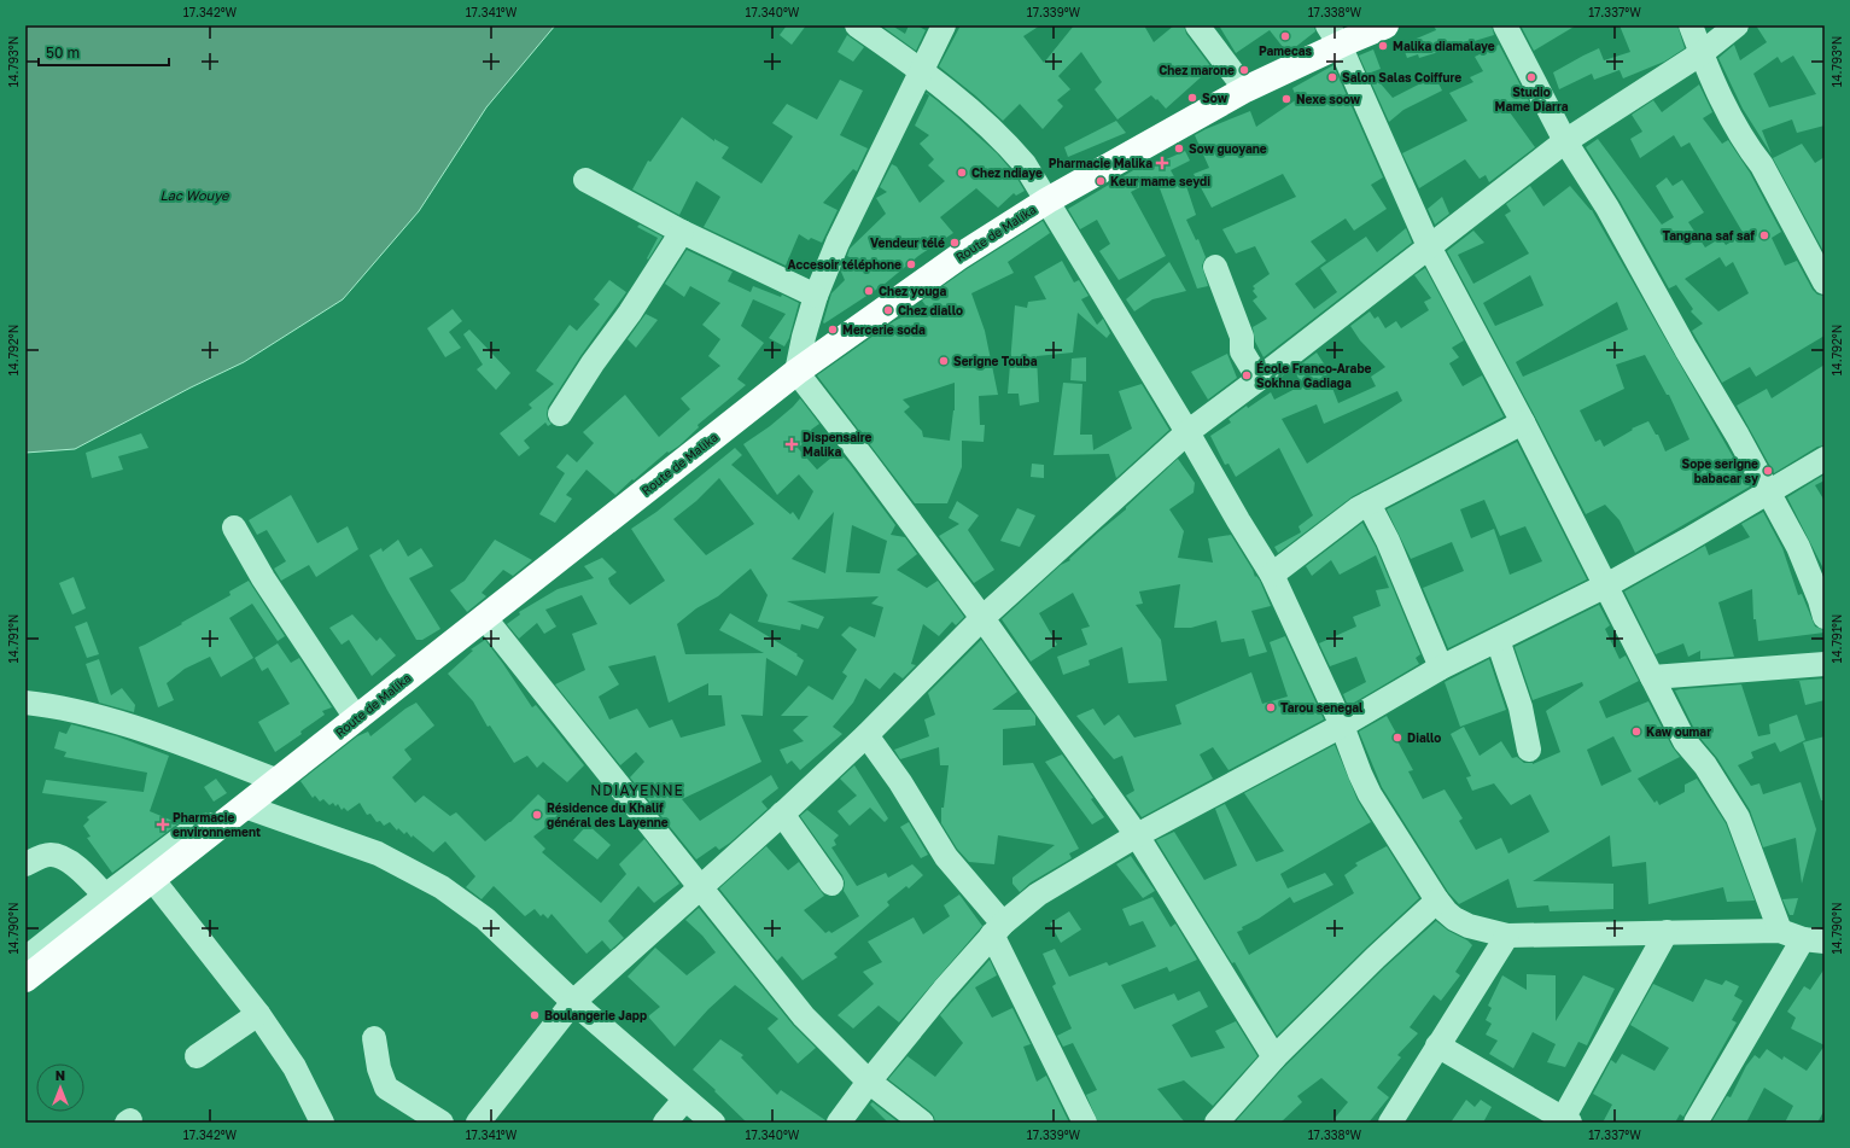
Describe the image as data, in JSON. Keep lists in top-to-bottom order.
{
  "streets": {
    "main road": ["Route de Malika"]
  },
  "districts": ["NDIAYENNE"],
  "water": ["Lac Wouye"],
  "places": {
    "other": [
      "Pamecas",
      "Malika diamalaye",
      "Chez marone",
      "Salon Salas Coiffure",
      "Studio Mame Diarra",
      "Sow",
      "Nexe soow",
      "Sow guoyane",
      "Chez ndiaye",
      "Keur mame seydi",
      "Tangana saf saf",
      "Vendeur télé",
      "Accesoir téléphone",
      "Chez youga",
      "Chez diallo",
      "Mercerie soda",
      "Serigne Touba",
      "École Franco-Arabe Sokhna Gadiaga",
      "Sope serigne babacar sy",
      "Tarou senegal",
      "Kaw oumar",
      "Diallo",
      "Résidence du Khalif général des Layenne",
      "Boulangerie Japp"
    ],
    "health": ["Pharmacie Malika", "Dispensaire Malika", "Pharmacie environnement"]
  },
  "scale_bar": "50 m",
  "north": "top",
  "coordinates": [
    "17.342°W",
    "17.341°W",
    "17.340°W",
    "17.339°W",
    "17.338°W",
    "17.337°W",
    "14.793°N",
    "14.792°N",
    "14.791°N",
    "14.790°N"
  ]
}
